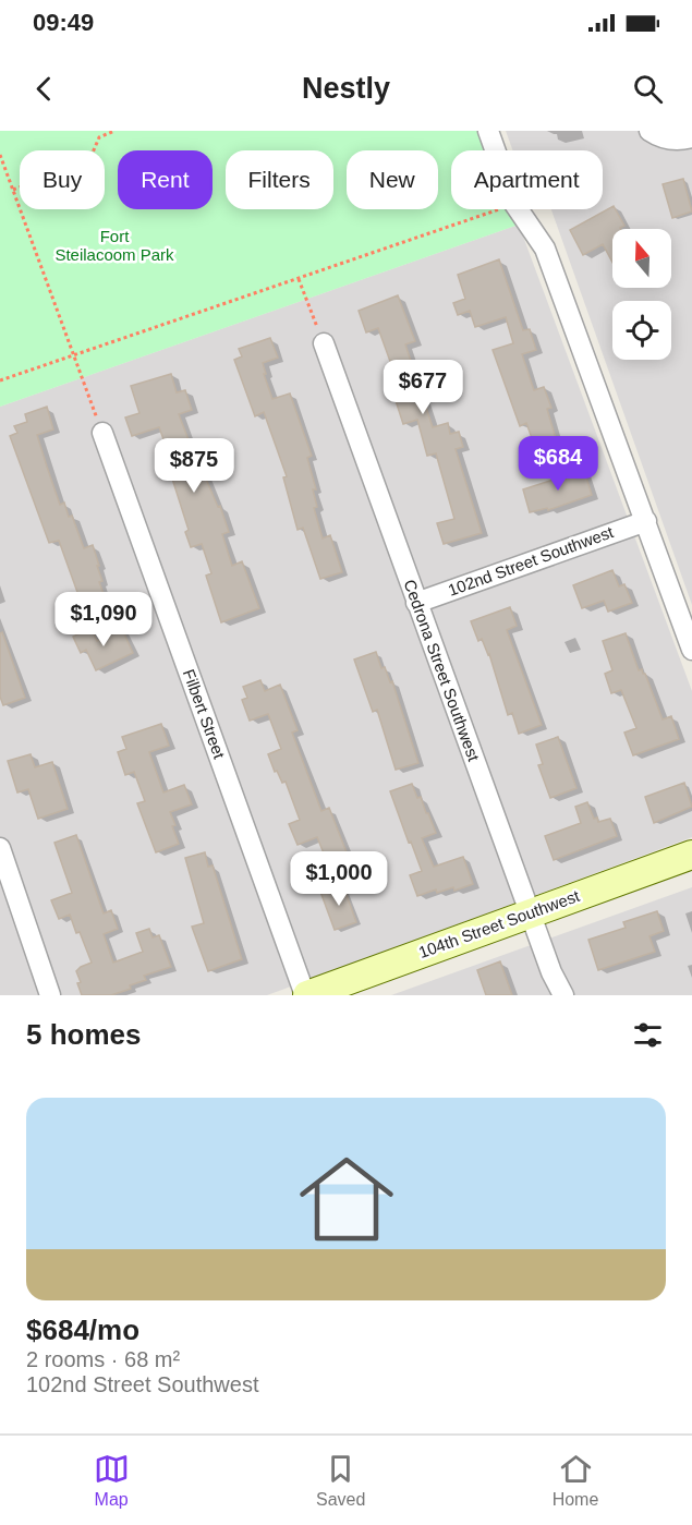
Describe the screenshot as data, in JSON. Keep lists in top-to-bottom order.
{
  "streets": {
    "street": [
      "102nd Street Southwest",
      "Cedrona Street Southwest",
      "Filbert Street",
      "104th Street Southwest"
    ]
  },
  "crossings": [
    ["102nd Street Southwest", "Cedrona Street Southwest"],
    ["Cedrona Street Southwest", "104th Street Southwest"],
    ["Filbert Street", "104th Street Southwest"]
  ],
  "parks": ["Fort Steilacoom Park"],
  "north": "top",
  "page": {
    "status": "09:49",
    "header": "Nestly",
    "chip": [
      "Buy",
      "Rent",
      "Filters",
      "New",
      "Apartment"
    ],
    "price": [
      "$677",
      "$684",
      "$875",
      "$1,090",
      "$1,000"
    ],
    "heading": "5 homes",
    "list": [
      {
        "name": "$684/mo",
        "note": "2 rooms · 68 m² · 102nd Street Southwest"
      }
    ],
    "tabs": ["Map", "Saved", "Home"]
  }
}
